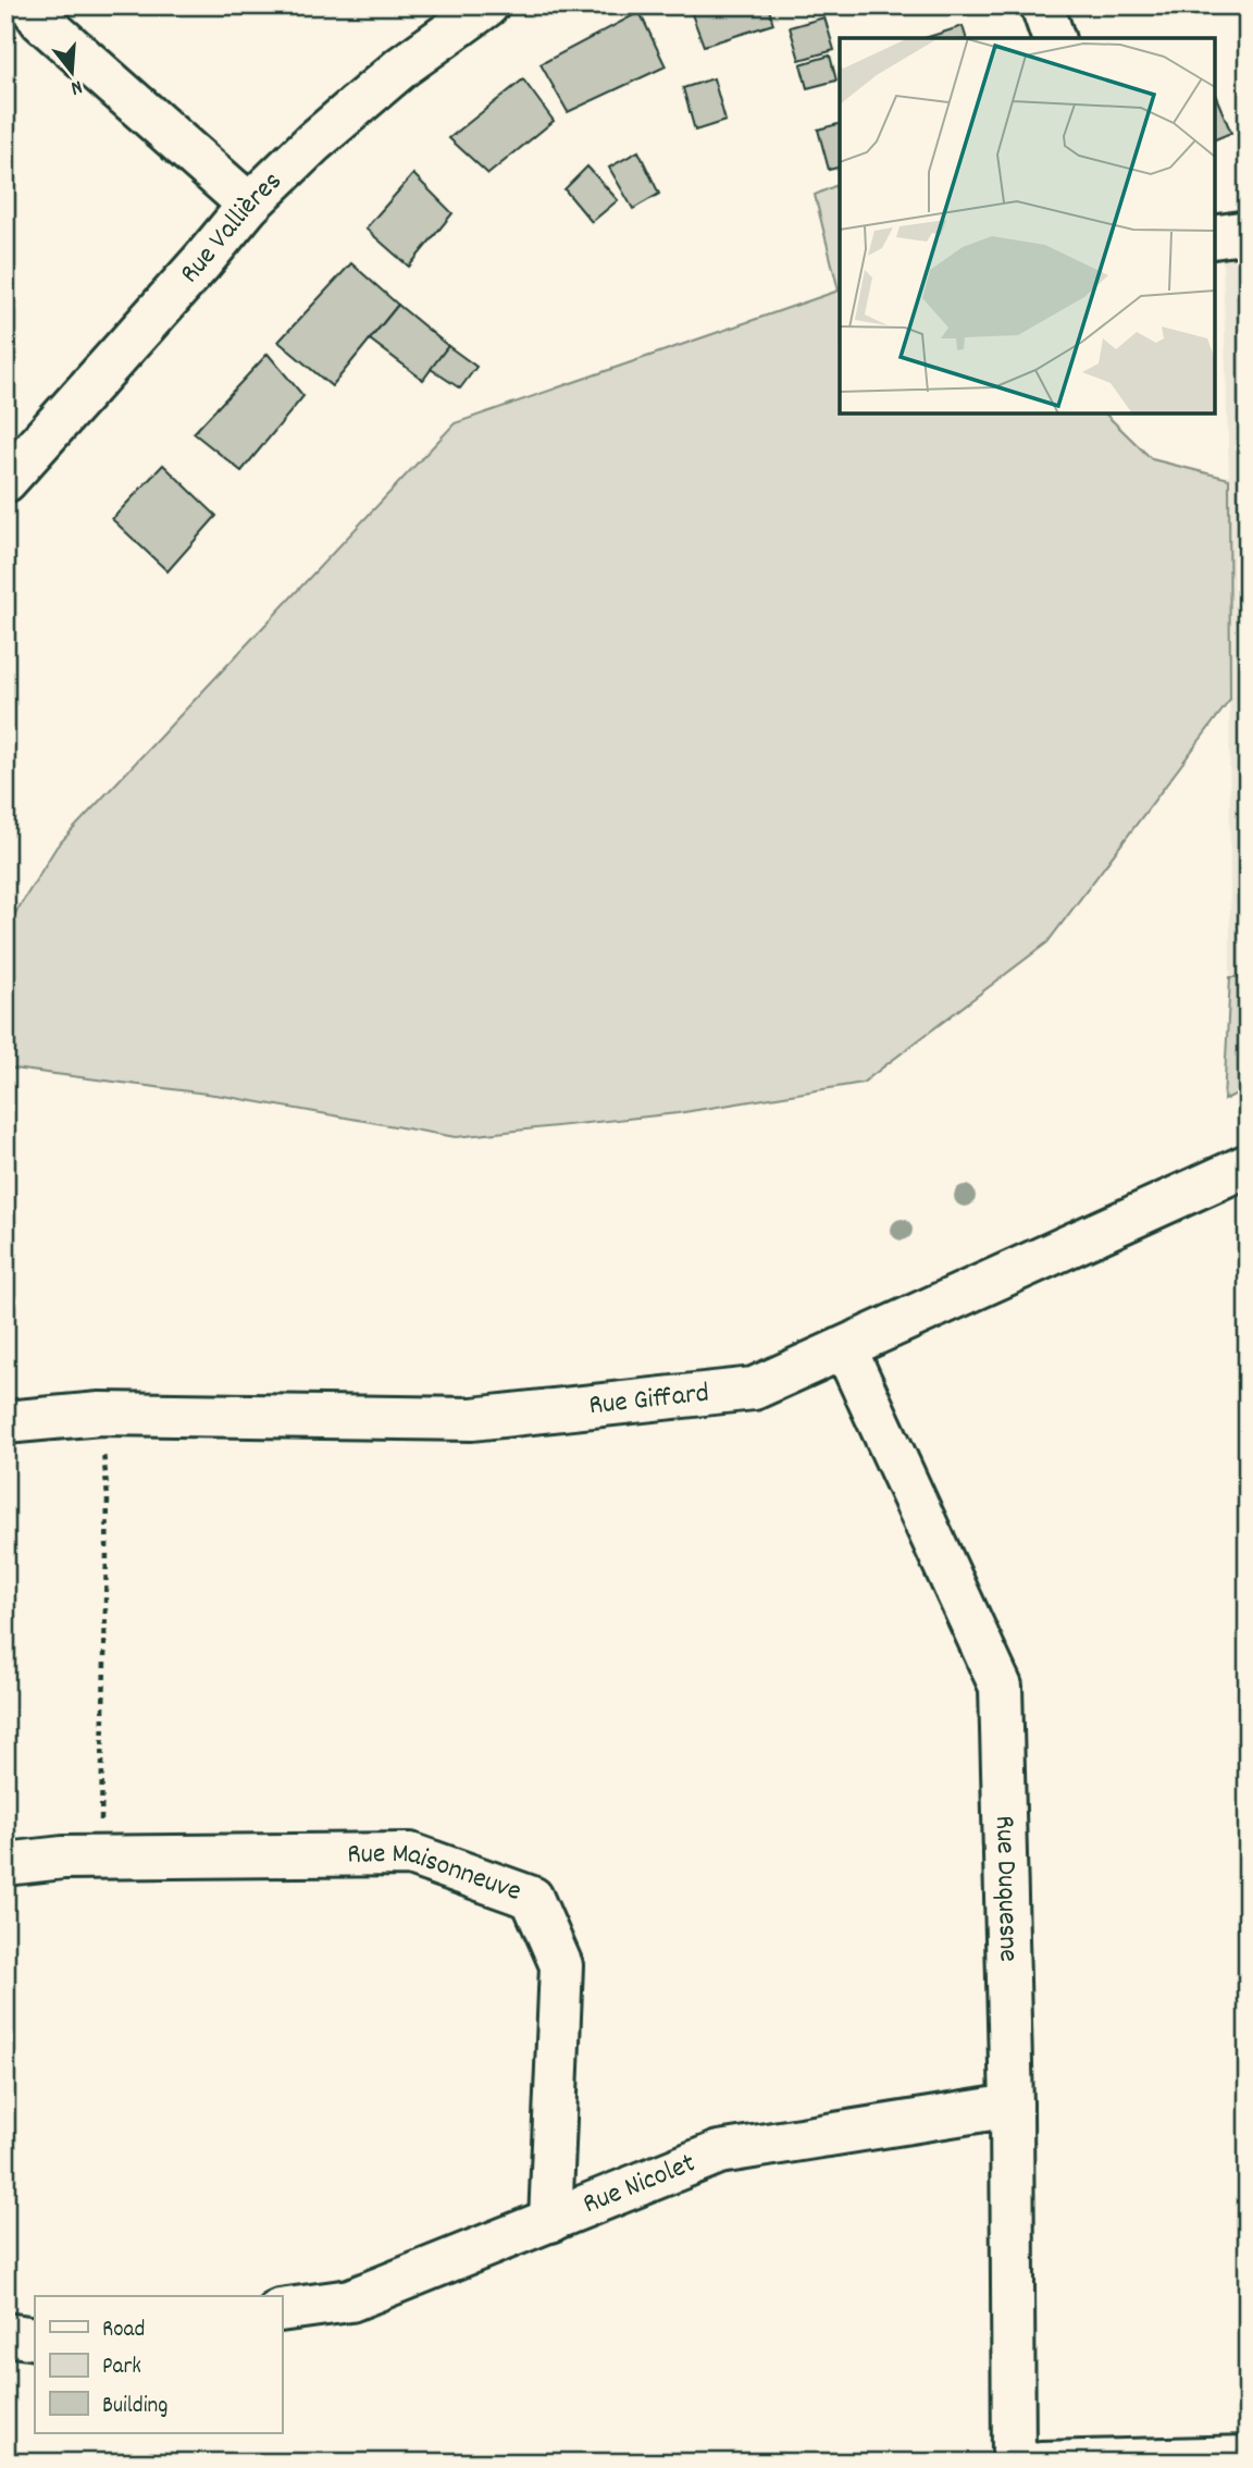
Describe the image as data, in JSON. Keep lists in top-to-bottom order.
{
  "streets": {
    "street": [
      "Rue Vallières",
      "Rue Giffard",
      "Rue Maisonneuve",
      "Rue Duquesne",
      "Rue Nicolet"
    ]
  },
  "crossings": [
    ["Rue Giffard", "Rue Duquesne"],
    ["Rue Maisonneuve", "Rue Nicolet"],
    ["Rue Duquesne", "Rue Nicolet"]
  ],
  "legend": ["Road", "Park", "Building"],
  "north": "bottom"
}
